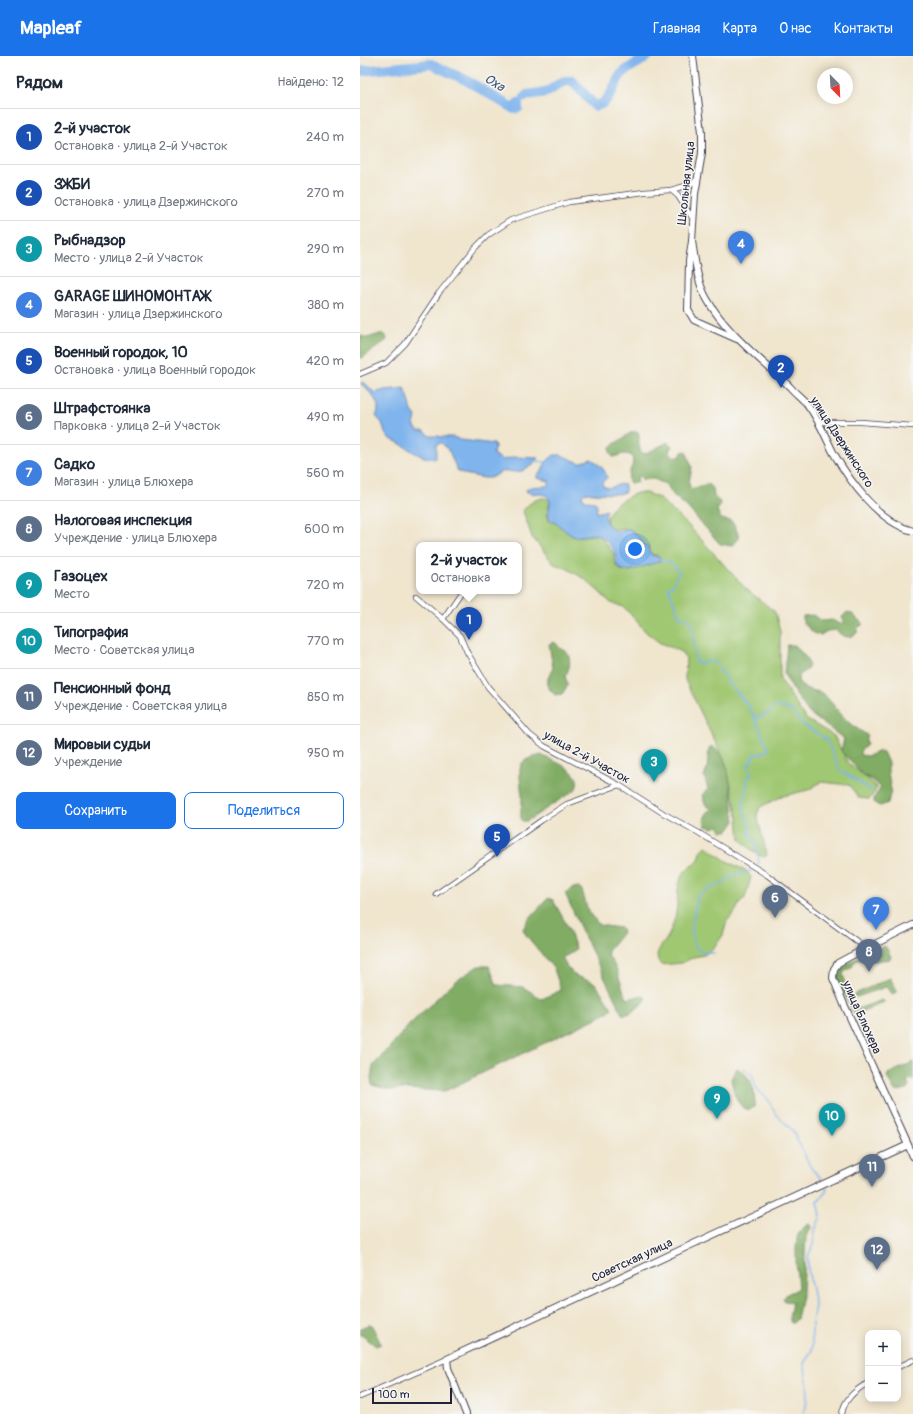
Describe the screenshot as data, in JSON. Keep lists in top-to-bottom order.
{
  "streets": {
    "street": [
      "Школьная улица",
      "улица Дзержинского",
      "улица 2-й Участок",
      "улица Блюхера",
      "Советская улица"
    ]
  },
  "crossings": [
    ["Школьная улица", "улица Дзержинского"],
    ["улица 2-й Участок", "улица Блюхера"],
    ["улица Блюхера", "Советская улица"]
  ],
  "water": ["Оха"],
  "scale_bar": "100 m",
  "north": "bottom right",
  "page": {
    "header": "Mapleaf",
    "nav": [
      "Главная",
      "Карта",
      "О нас",
      "Контакты"
    ],
    "heading": ["Рядом", "Найдено: 12"],
    "list": [
      {
        "mark": "1",
        "name": "2-й участок",
        "note": "Остановка · улица 2-й Участок",
        "value": "240 m"
      },
      {
        "mark": "2",
        "name": "ЗЖБИ",
        "note": "Остановка · улица Дзержинского",
        "value": "270 m"
      },
      {
        "mark": "3",
        "name": "Рыбнадзор",
        "note": "Место · улица 2-й Участок",
        "value": "290 m"
      },
      {
        "mark": "4",
        "name": "GARAGE ШИНОМОНТАЖ",
        "note": "Магазин · улица Дзержинского",
        "value": "380 m"
      },
      {
        "mark": "5",
        "name": "Военный городок, 10",
        "note": "Остановка · улица Военный городок",
        "value": "420 m"
      },
      {
        "mark": "6",
        "name": "Штрафстоянка",
        "note": "Парковка · улица 2-й Участок",
        "value": "490 m"
      },
      {
        "mark": "7",
        "name": "Садко",
        "note": "Магазин · улица Блюхера",
        "value": "560 m"
      },
      {
        "mark": "8",
        "name": "Налоговая инспекция",
        "note": "Учреждение · улица Блюхера",
        "value": "600 m"
      },
      {
        "mark": "9",
        "name": "Газоцех",
        "note": "Место",
        "value": "720 m"
      },
      {
        "mark": "10",
        "name": "Типография",
        "note": "Место · Советская улица",
        "value": "770 m"
      },
      {
        "mark": "11",
        "name": "Пенсионный фонд",
        "note": "Учреждение · Советская улица",
        "value": "850 m"
      },
      {
        "mark": "12",
        "name": "Мировыи судьи",
        "note": "Учреждение",
        "value": "950 m"
      }
    ],
    "pins": [
      "4",
      "2",
      "1",
      "3",
      "5",
      "6",
      "7",
      "8",
      "9",
      "10",
      "11",
      "12"
    ],
    "popup": ["2-й участок", "Остановка"],
    "buttons": ["Сохранить", "Поделиться"],
    "map_buttons": ["+", "−"],
    "scale": "100 m"
  }
}
